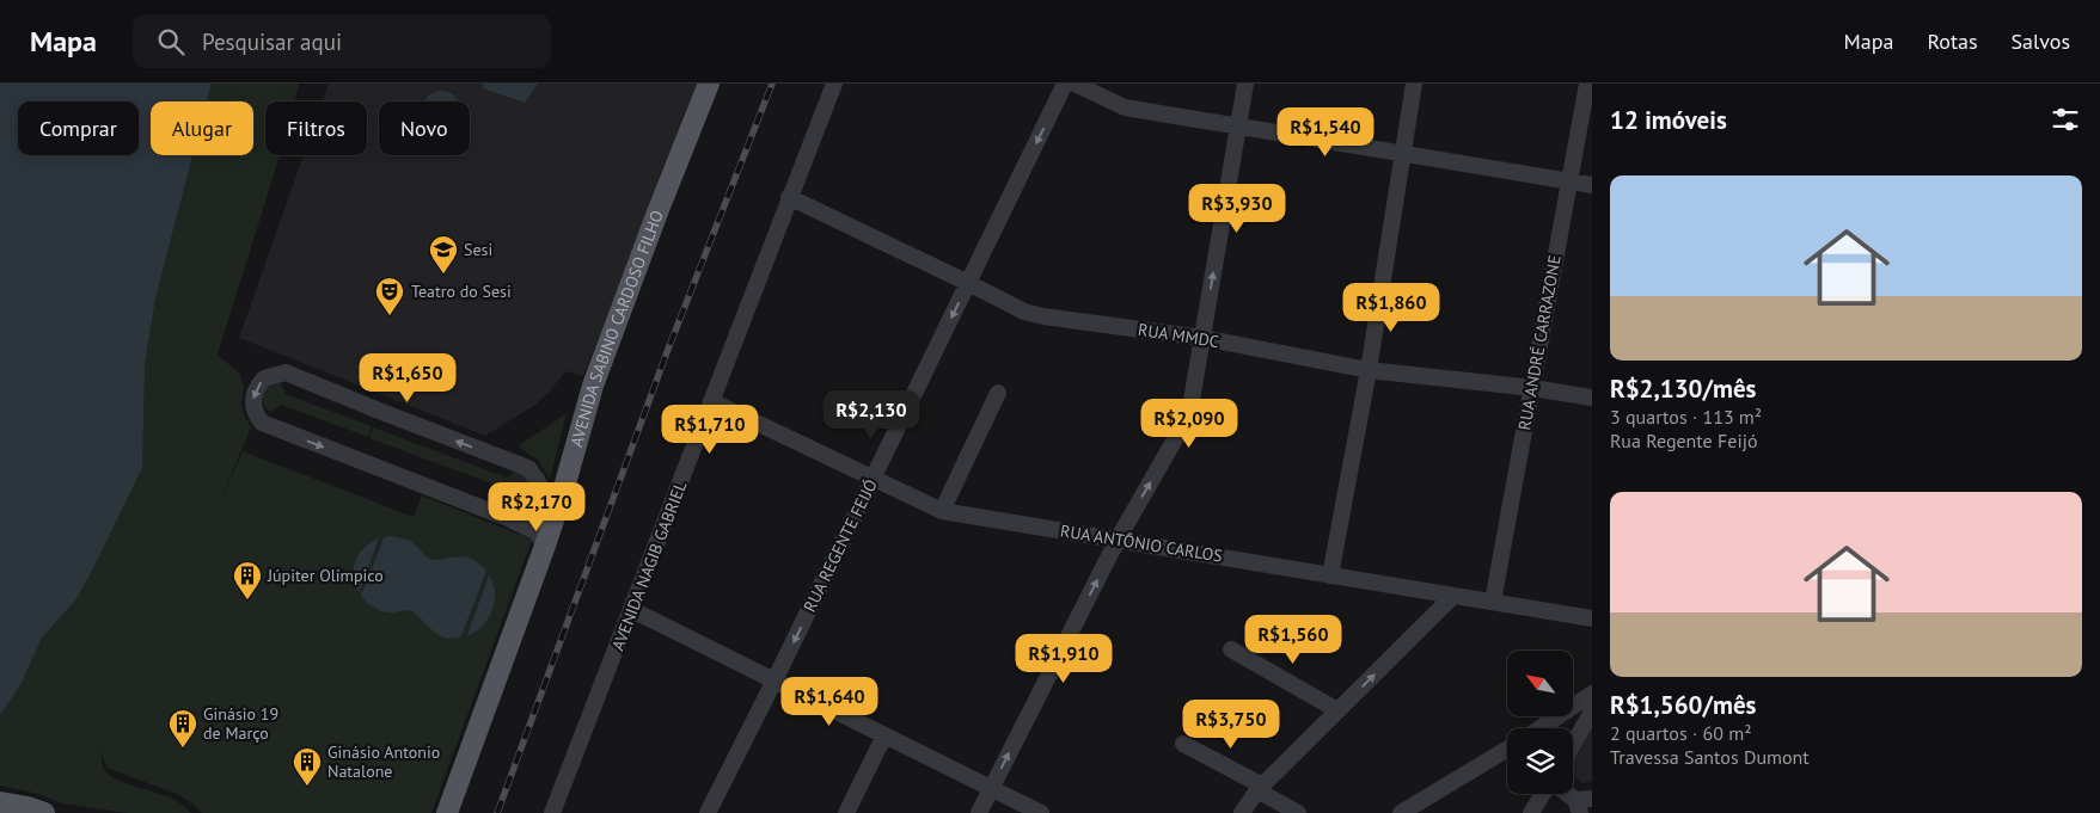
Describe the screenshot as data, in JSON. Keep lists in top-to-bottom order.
{
  "streets": {
    "main road": ["AVENIDA SABINO CARDOSO FILHO"],
    "street": [
      "RUA MMDC",
      "RUA ANDRÉ CARRAZONE",
      "RUA ANTÔNIO CARLOS",
      "RUA REGENTE FEIJÓ",
      "AVENIDA NAGIB GABRIEL"
    ]
  },
  "crossings": [
    ["RUA MMDC", "RUA ANDRÉ CARRAZONE"],
    ["RUA MMDC", "RUA REGENTE FEIJÓ"],
    ["RUA MMDC", "AVENIDA NAGIB GABRIEL"],
    ["RUA ANDRÉ CARRAZONE", "RUA ANTÔNIO CARLOS"],
    ["RUA ANTÔNIO CARLOS", "RUA REGENTE FEIJÓ"],
    ["RUA ANTÔNIO CARLOS", "AVENIDA NAGIB GABRIEL"]
  ],
  "one_way": ["RUA REGENTE FEIJÓ"],
  "places": {
    "school or university": ["Sesi"],
    "theatre": ["Teatro do Sesi"],
    "building": ["Júpiter Olímpico", "Ginásio 19 de Março", "Ginásio Antonio Natalone"]
  },
  "north": "top left",
  "page": {
    "header": "Mapa",
    "search": "Pesquisar aqui",
    "nav": ["Mapa", "Rotas", "Salvos"],
    "heading": "12 imóveis",
    "chip": [
      "Comprar",
      "Alugar",
      "Filtros",
      "Novo"
    ],
    "price": [
      "R$1,540",
      "R$3,930",
      "R$1,860",
      "R$1,650",
      "R$2,130",
      "R$2,090",
      "R$1,710",
      "R$2,170",
      "R$1,560",
      "R$1,910",
      "R$1,640",
      "R$3,750"
    ],
    "list": [
      {
        "name": "R$2,130/mês",
        "note": "3 quartos · 113 m² · Rua Regente Feijó"
      },
      {
        "name": "R$1,560/mês",
        "note": "2 quartos · 60 m² · Travessa Santos Dumont"
      }
    ]
  }
}
